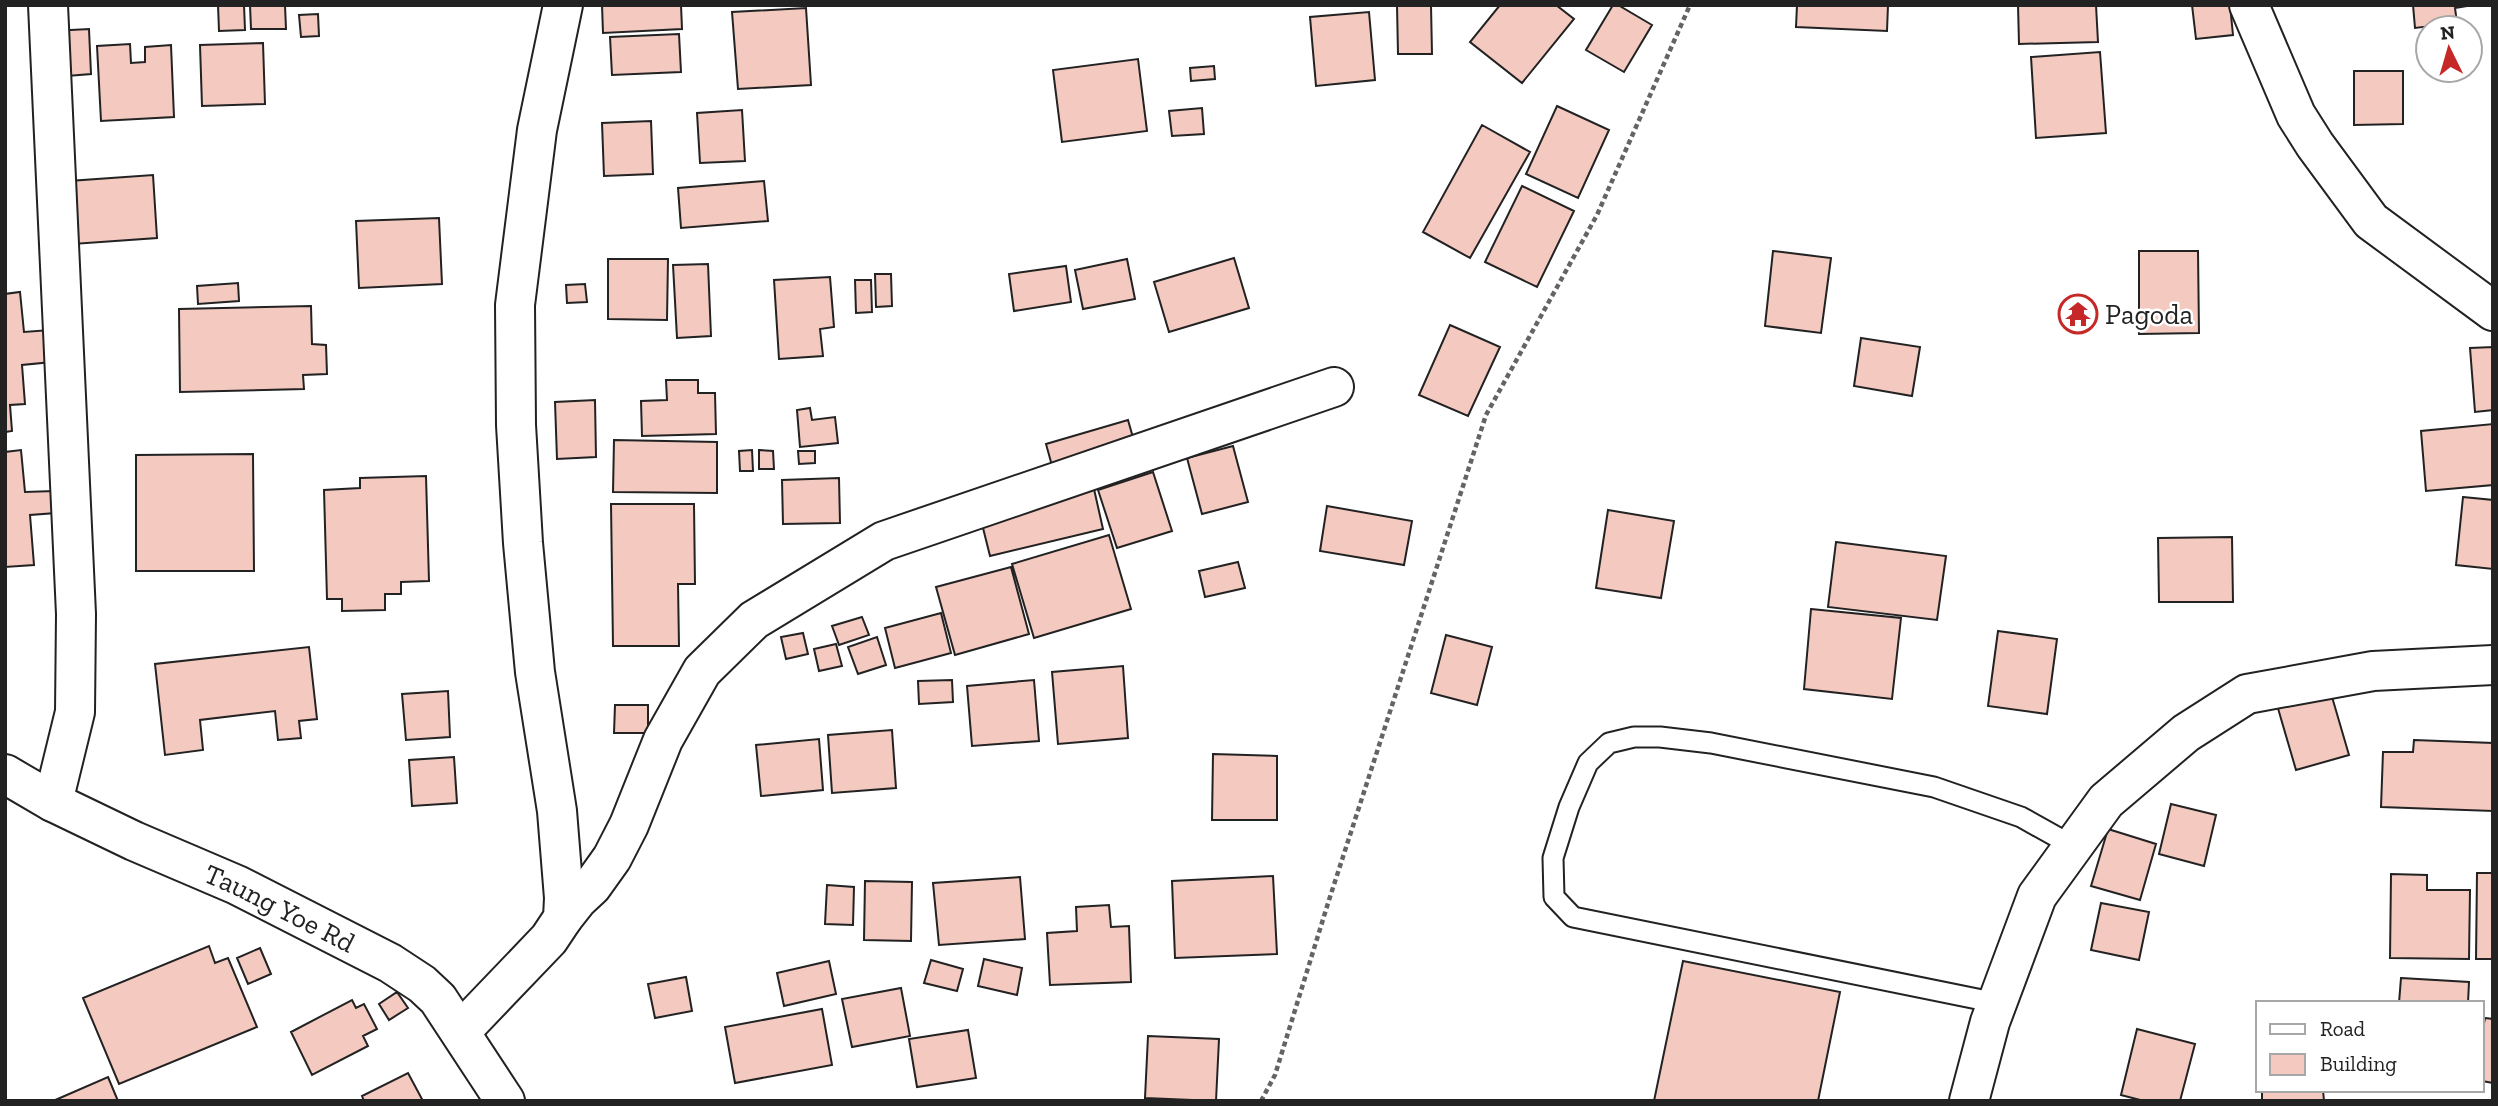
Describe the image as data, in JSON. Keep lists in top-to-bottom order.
{
  "streets": {
    "street": ["Taung Yoe Rd"]
  },
  "places": {
    "temple": ["Pagoda"]
  },
  "legend": ["Road", "Building"],
  "north": "top"
}
